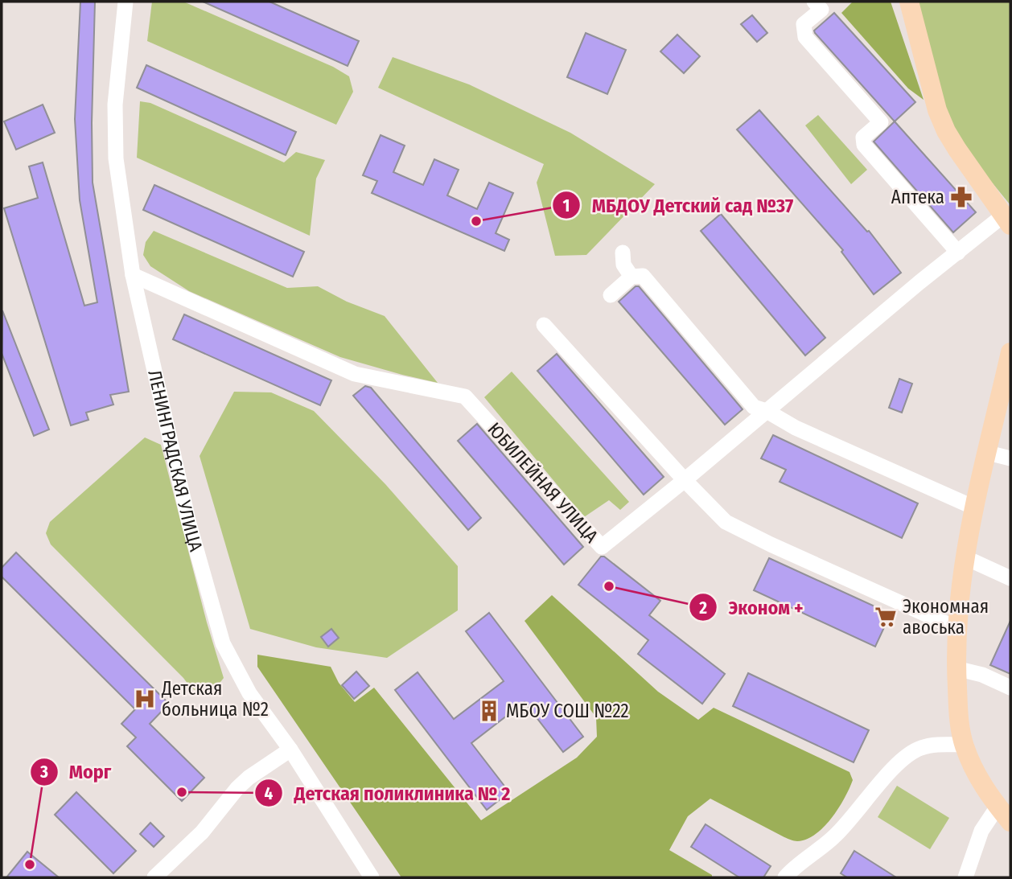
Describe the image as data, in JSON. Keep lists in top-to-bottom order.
{
  "streets": {
    "street": ["ЛЕНИНГРАДСКАЯ УЛИЦА", "ЮБИЛЕЙНАЯ УЛИЦА"]
  },
  "crossings": [
    ["ЛЕНИНГРАДСКАЯ УЛИЦА", "ЮБИЛЕЙНАЯ УЛИЦА"]
  ],
  "places": {
    "pharmacy": ["Аптека"],
    "other": [
      "МБДОУ Детский сад №37",
      "Эконом +",
      "Детская поликлиника № 2",
      "Морг"
    ],
    "supermarket": ["Экономная авоська"],
    "hospital": ["Детская больница №2"],
    "building": ["МБОУ СОШ №22"]
  }
}
